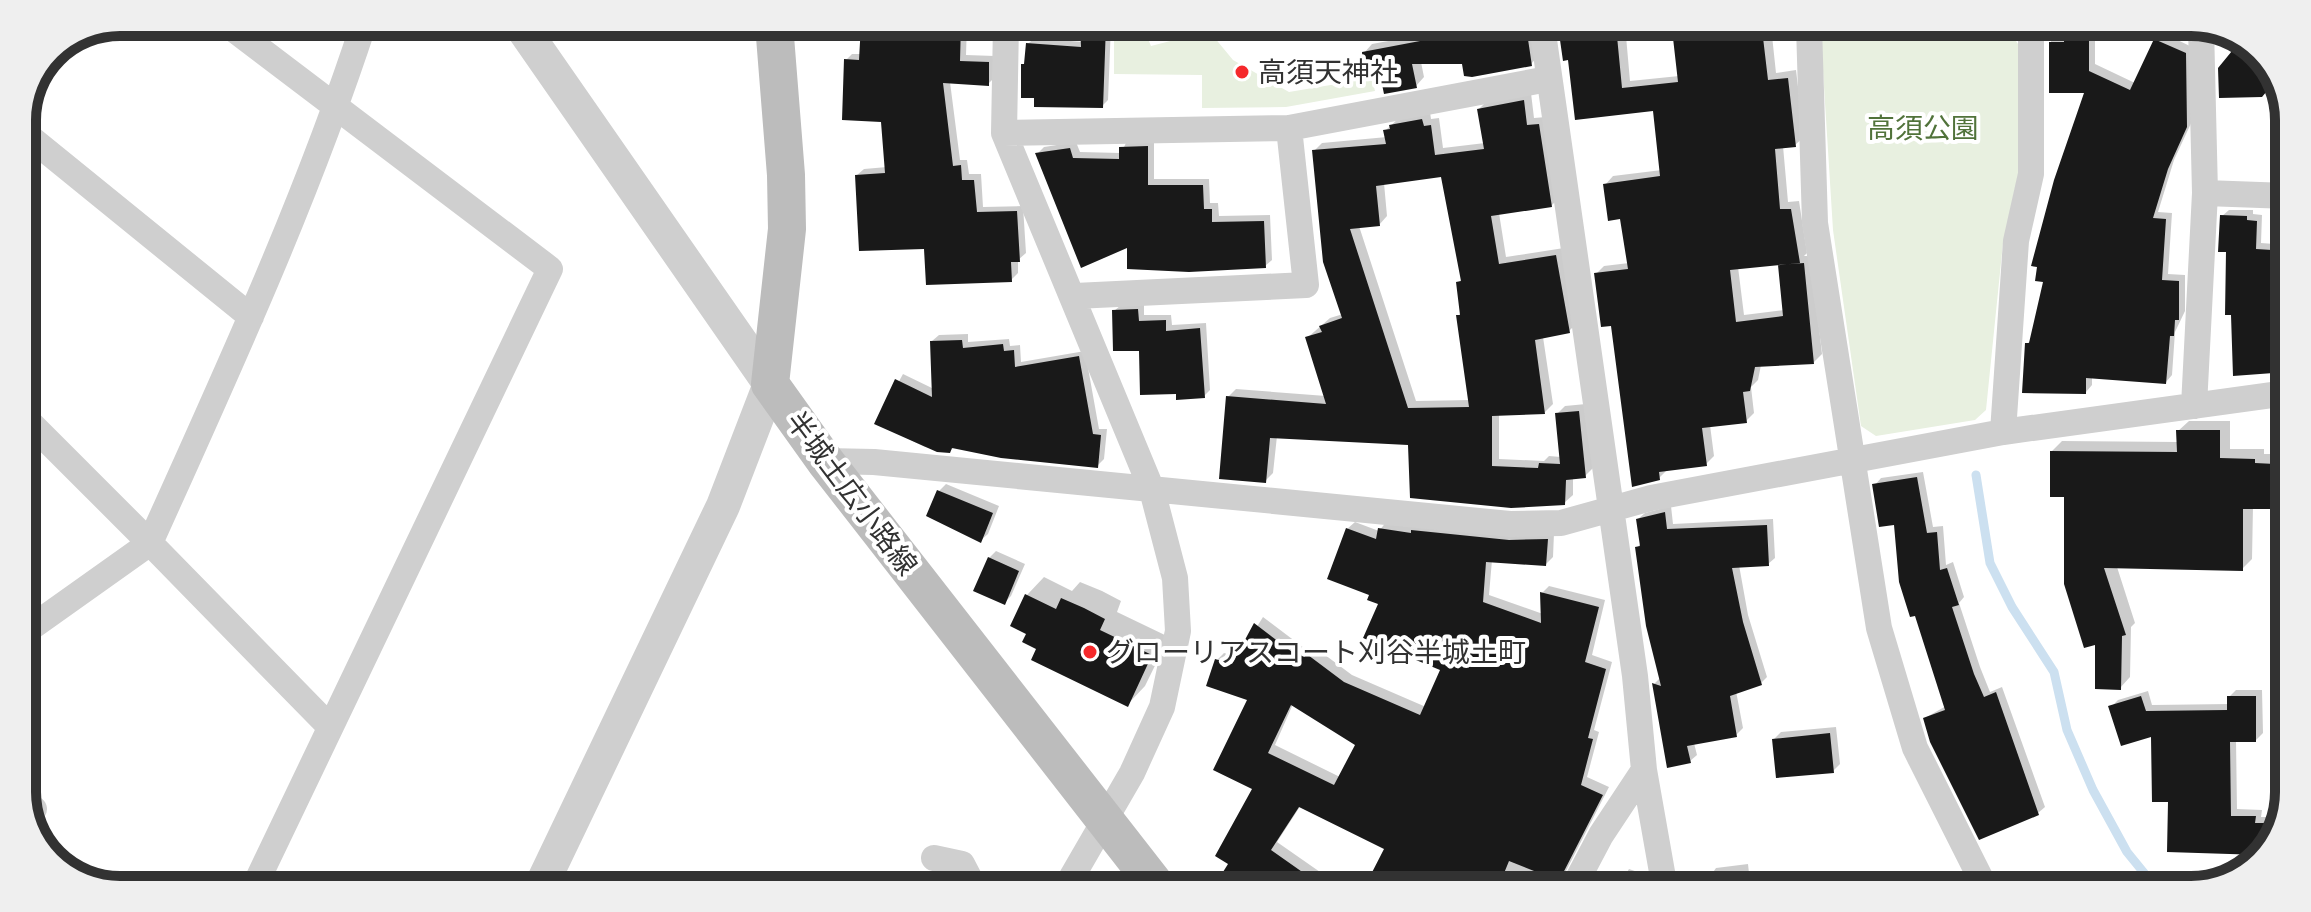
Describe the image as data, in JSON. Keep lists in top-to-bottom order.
{
  "streets": {
    "main road": ["半城土広小路線"]
  },
  "parks": ["高須公園"],
  "places": ["高須天神社", "グローリアスコート刈谷半城土町"]
}
